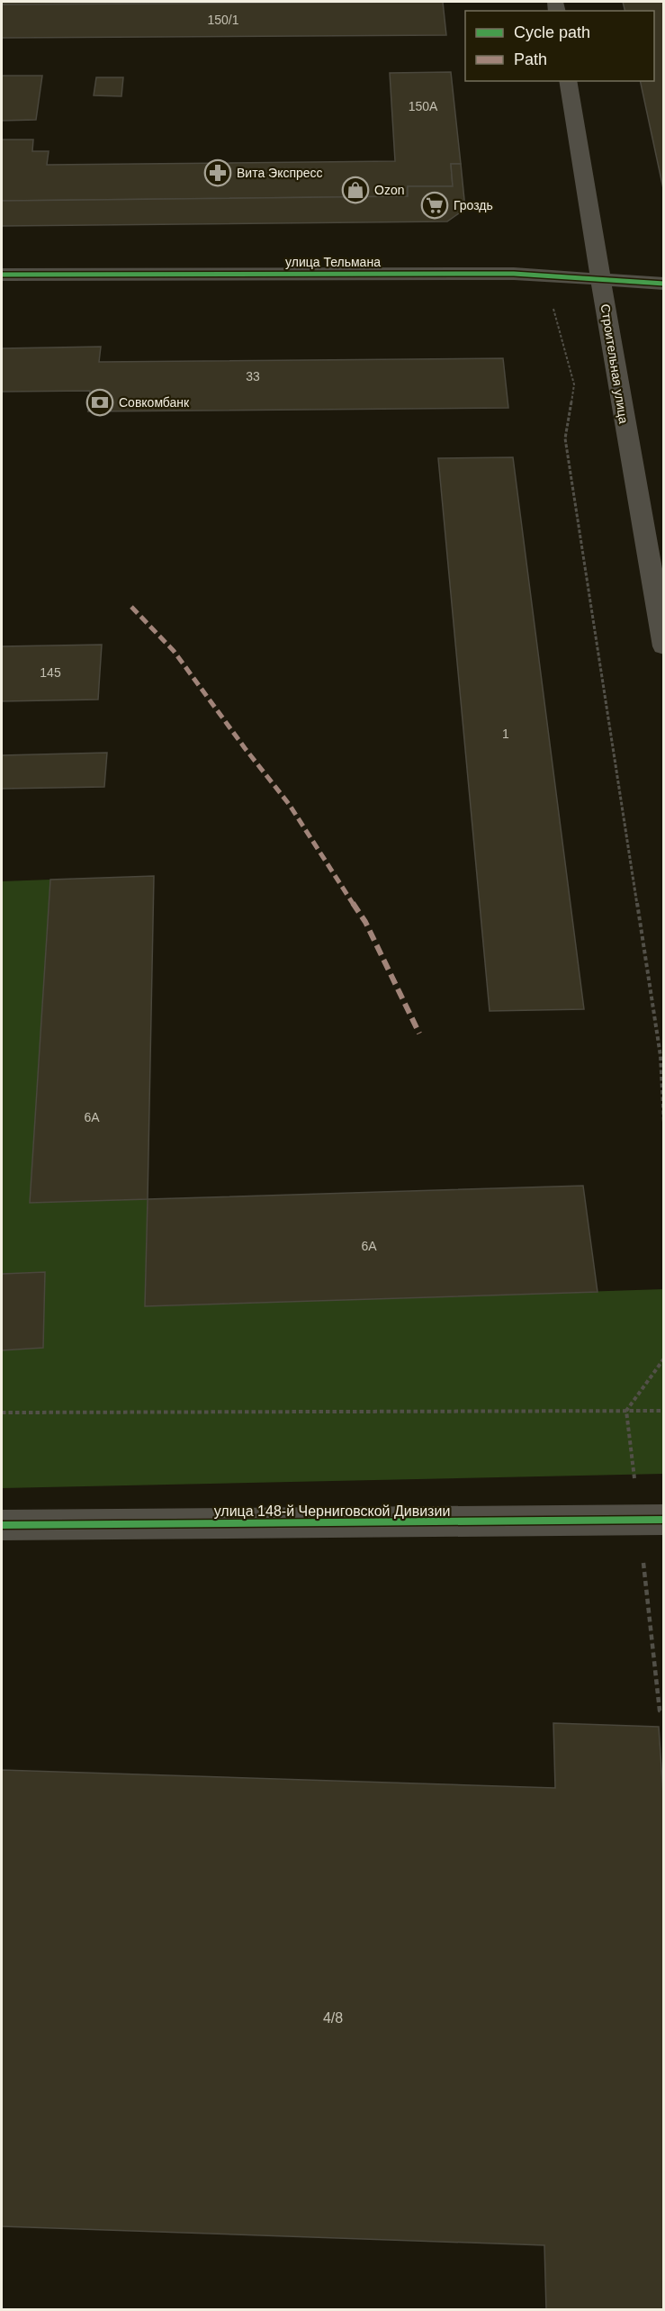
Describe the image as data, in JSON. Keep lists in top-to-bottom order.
{
  "streets": {
    "street": ["улица Тельмана", "Строительная улица", "улица 148-й Черниговской Дивизии"]
  },
  "crossings": [
    ["улица Тельмана", "Строительная улица"]
  ],
  "places": {
    "pharmacy": ["Вита Экспресс"],
    "shop": ["Ozon"],
    "supermarket": ["Гроздь"],
    "bank": ["Совкомбанк"]
  },
  "house_numbers": [
    "150/1",
    "150А",
    "33",
    "145",
    "1",
    "6А",
    "6А",
    "4/8"
  ],
  "legend": ["Cycle path", "Path"]
}
